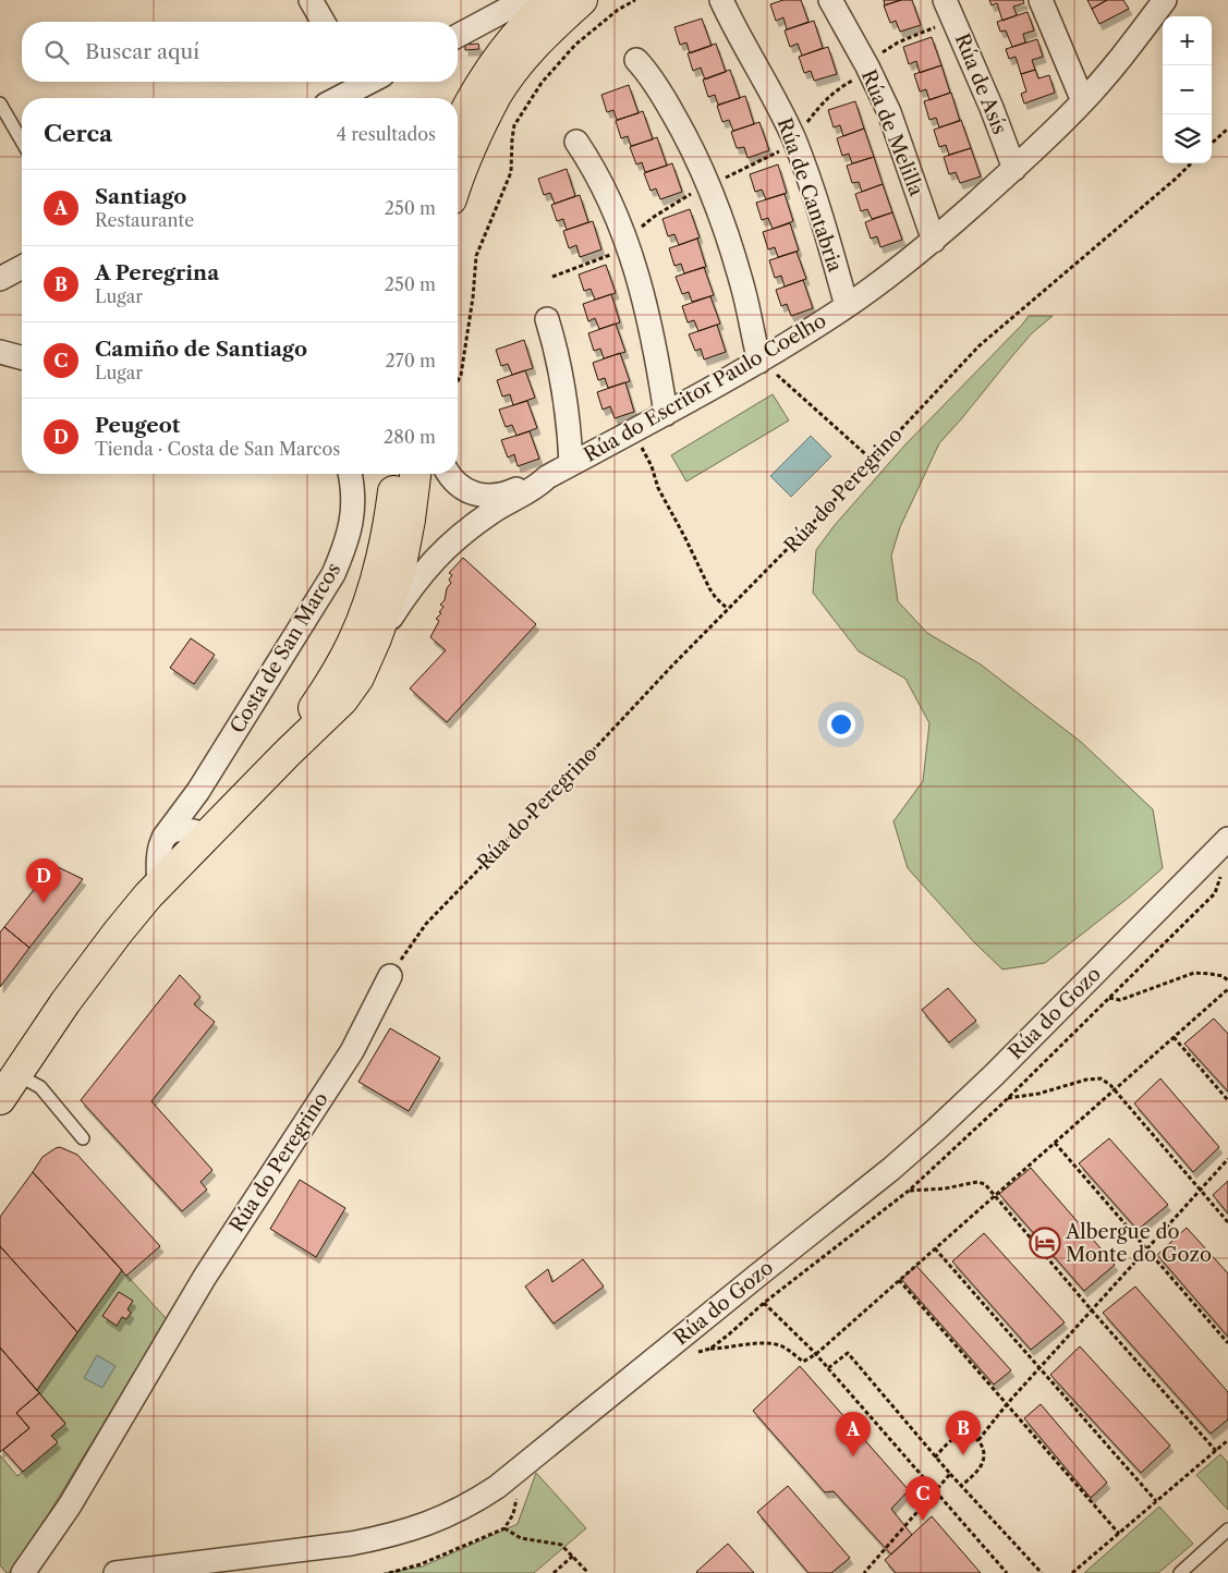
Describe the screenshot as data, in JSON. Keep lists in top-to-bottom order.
{
  "streets": {
    "street": [
      "Rúa de Asís",
      "Rúa de Melilla",
      "Rúa de Cantabria",
      "Rúa do Escritor Paulo Coelho",
      "Rúa do Peregrino",
      "Costa de San Marcos",
      "Rúa do Gozo"
    ]
  },
  "crossings": [
    ["Rúa de Asís", "Rúa do Escritor Paulo Coelho"],
    ["Rúa de Melilla", "Rúa do Escritor Paulo Coelho"],
    ["Rúa de Cantabria", "Rúa do Escritor Paulo Coelho"]
  ],
  "places": {
    "hotel": ["Albergue do Monte do Gozo"]
  },
  "page": {
    "map_buttons": ["+", "−"],
    "search": "Buscar aquí",
    "heading": ["Cerca", "4 resultados"],
    "list": [
      {
        "mark": "A",
        "name": "Santiago",
        "note": "Restaurante",
        "value": "250 m"
      },
      {
        "mark": "B",
        "name": "A Peregrina",
        "note": "Lugar",
        "value": "250 m"
      },
      {
        "mark": "C",
        "name": "Camiño de Santiago",
        "note": "Lugar",
        "value": "270 m"
      },
      {
        "mark": "D",
        "name": "Peugeot",
        "note": "Tienda · Costa de San Marcos",
        "value": "280 m"
      }
    ],
    "pins": [
      "D",
      "B",
      "A",
      "C"
    ]
  }
}
